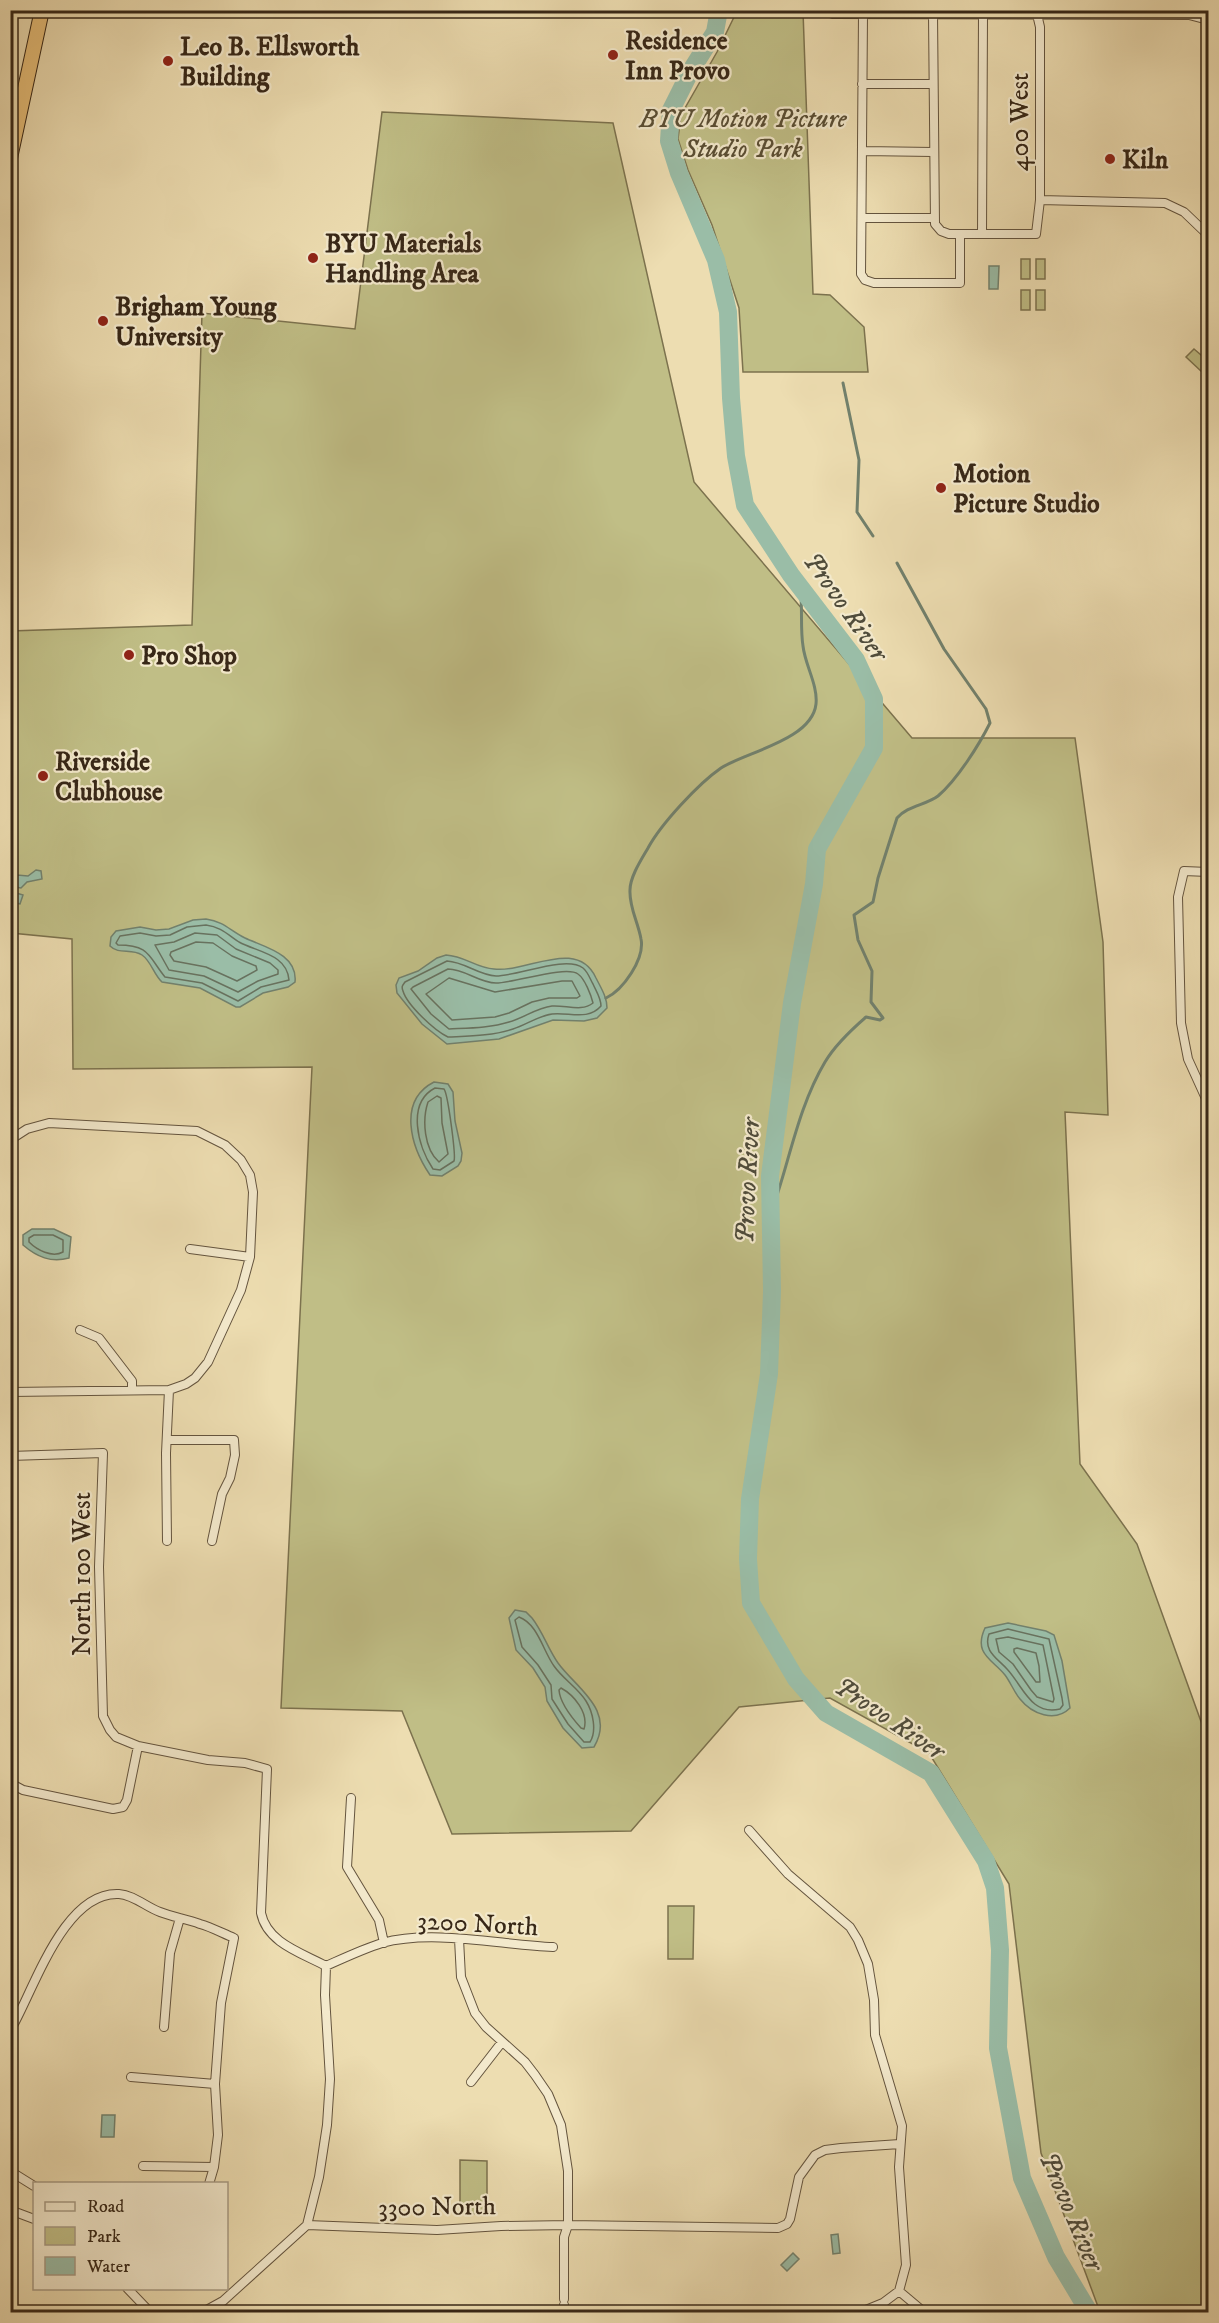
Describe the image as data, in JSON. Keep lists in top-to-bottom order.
{
  "streets": {
    "street": [
      "400 West",
      "North 100 West",
      "3200 North",
      "3300 North"
    ]
  },
  "crossings": [
    ["North 100 West", "3200 North"]
  ],
  "water": ["Provo River"],
  "parks": ["BYU Motion Picture Studio Park"],
  "places": [
    "Residence Inn Provo",
    "Leo B. Ellsworth Building",
    "Kiln",
    "BYU Materials Handling Area",
    "Brigham Young University",
    "Motion Picture Studio",
    "Pro Shop",
    "Riverside Clubhouse"
  ],
  "legend": ["Road", "Park", "Water"]
}
